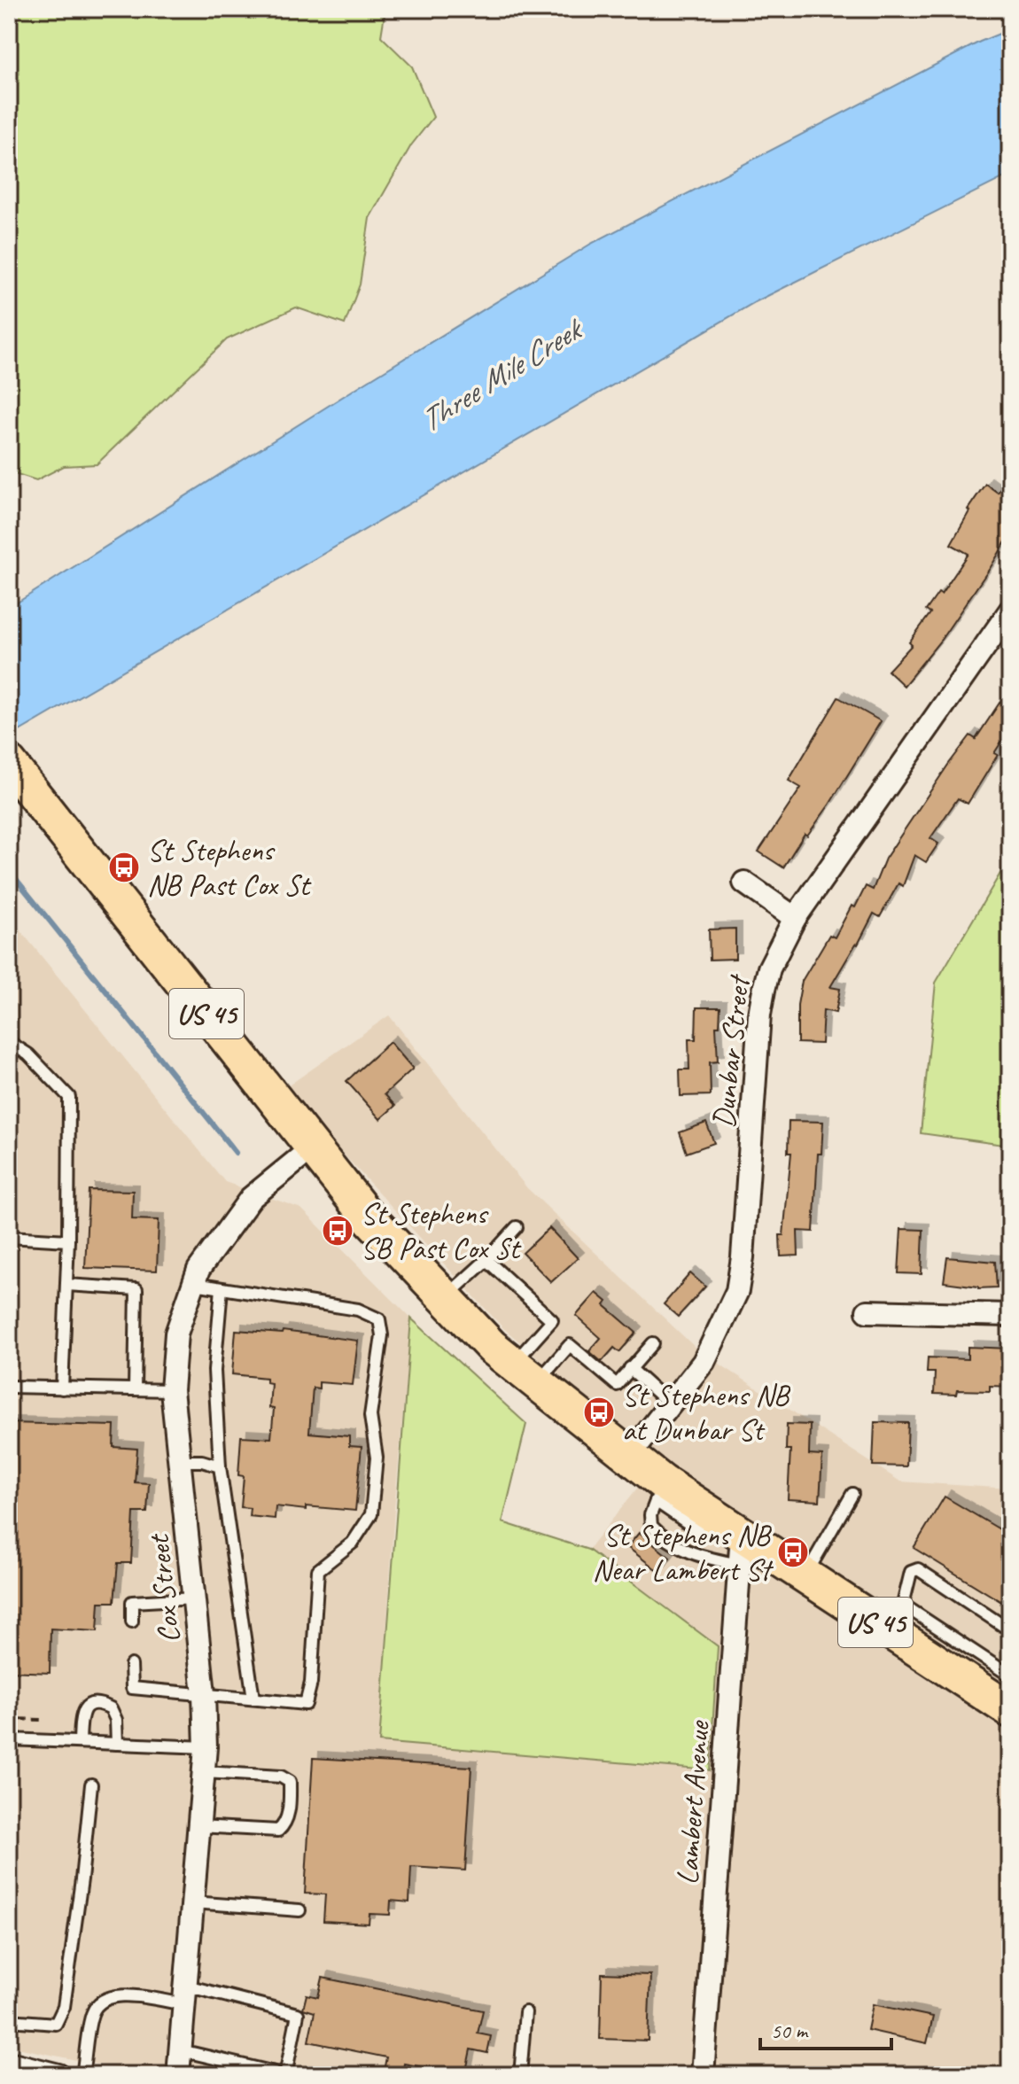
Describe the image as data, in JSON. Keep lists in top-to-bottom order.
{
  "streets": {
    "main road": ["US 45"],
    "street": ["Dunbar Street", "Cox Street", "Lambert Avenue"]
  },
  "crossings": [
    ["US 45", "Dunbar Street"],
    ["US 45", "Cox Street"],
    ["US 45", "Lambert Avenue"]
  ],
  "water": ["Three Mile Creek"],
  "places": {
    "bus stop": [
      "St Stephens NB Past Cox St",
      "St Stephens SB Past Cox St",
      "St Stephens NB at Dunbar St",
      "St Stephens NB Near Lambert St"
    ]
  },
  "scale_bar": "50 m"
}
